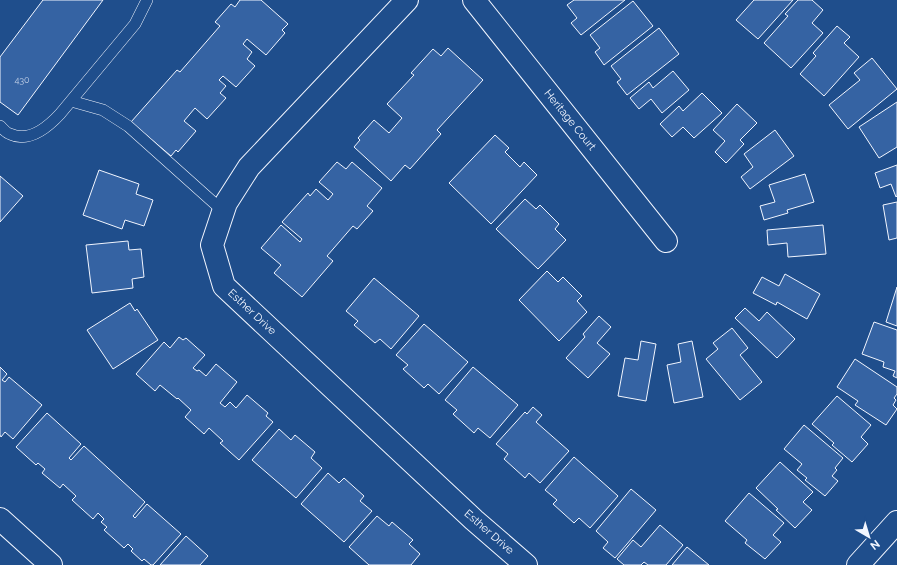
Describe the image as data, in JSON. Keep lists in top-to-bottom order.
{
  "streets": {
    "street": ["Heritage Court", "Esther Drive"]
  },
  "house_numbers": ["430"],
  "north": "bottom right"
}
